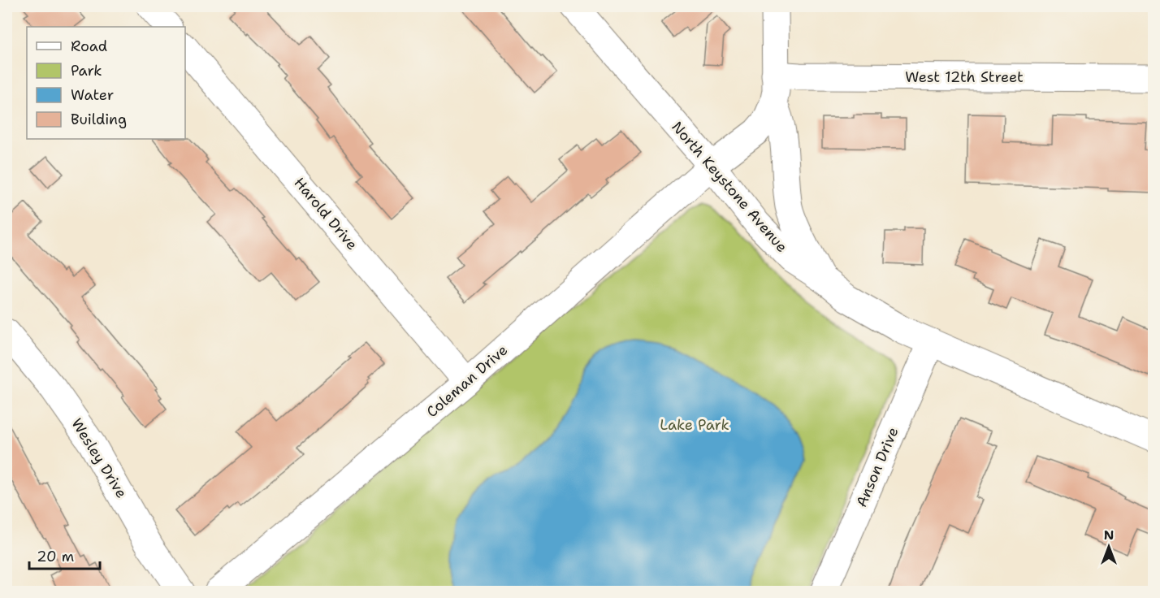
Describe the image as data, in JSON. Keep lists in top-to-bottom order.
{
  "streets": {
    "street": [
      "West 12th Street",
      "North Keystone Avenue",
      "Harold Drive",
      "Coleman Drive",
      "Wesley Drive",
      "Anson Drive"
    ]
  },
  "crossings": [
    ["North Keystone Avenue", "Coleman Drive"],
    ["North Keystone Avenue", "Anson Drive"],
    ["Harold Drive", "Coleman Drive"]
  ],
  "parks": ["Lake Park"],
  "legend": [
    "Road",
    "Park",
    "Water",
    "Building"
  ],
  "scale_bar": "20 m",
  "north": "top"
}
